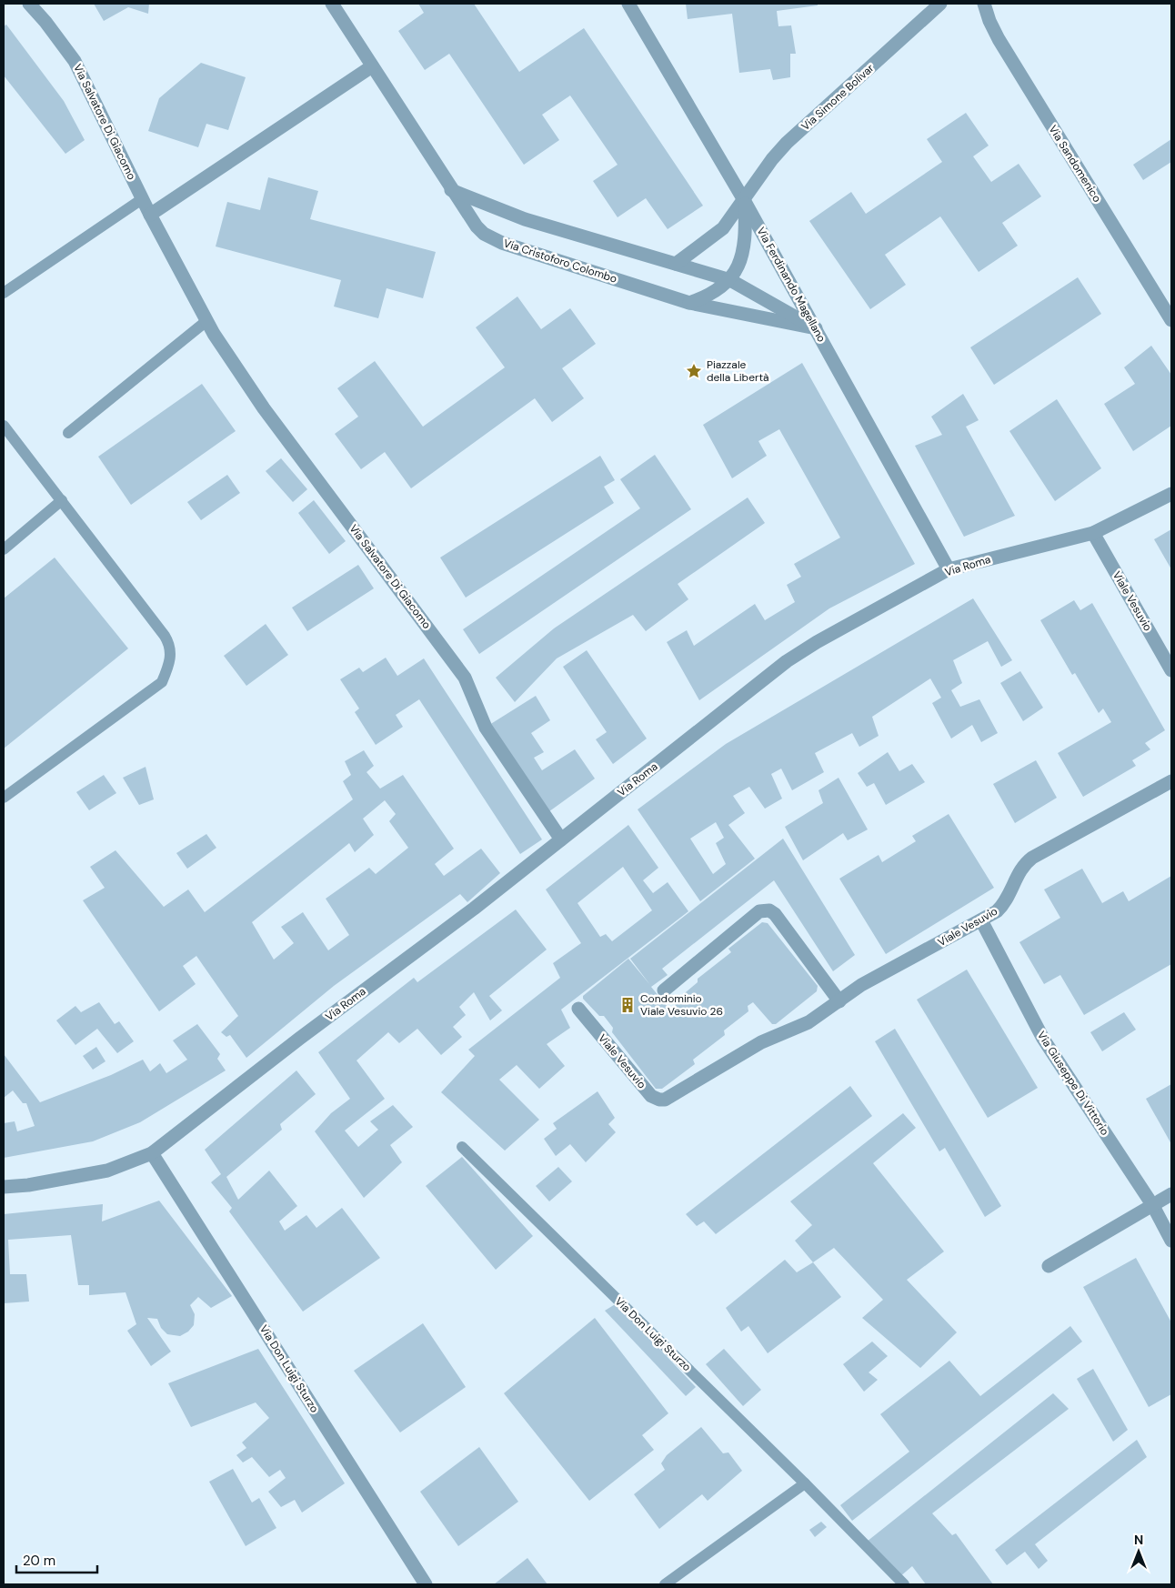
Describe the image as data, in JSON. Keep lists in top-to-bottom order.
{
  "streets": {
    "street": [
      "Via Simone Bolivar",
      "Via Salvatore Di Giacomo",
      "Via Sandomenico",
      "Via Cristoforo Colombo",
      "Via Ferdinando Magellano",
      "Via Roma",
      "Viale Vesuvio",
      "Via Giuseppe Di Vittorio",
      "Via Don Luigi Sturzo"
    ]
  },
  "crossings": [
    ["Via Simone Bolivar", "Via Ferdinando Magellano"],
    ["Via Salvatore Di Giacomo", "Via Roma"],
    ["Via Cristoforo Colombo", "Via Ferdinando Magellano"],
    ["Via Ferdinando Magellano", "Via Roma"],
    ["Via Roma", "Viale Vesuvio"],
    ["Via Roma", "Via Don Luigi Sturzo"],
    ["Viale Vesuvio", "Via Giuseppe Di Vittorio"]
  ],
  "places": {
    "place": ["Piazzale della Libertà"],
    "building": ["Condominio Viale Vesuvio 26"]
  },
  "scale_bar": "20 m",
  "north": "top"
}
